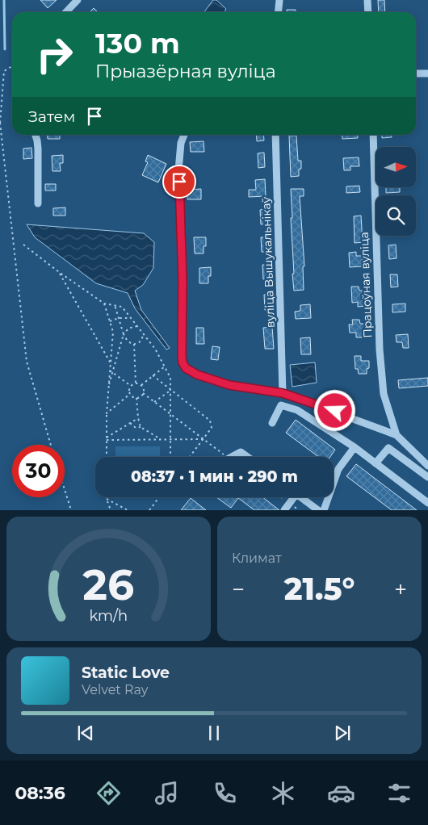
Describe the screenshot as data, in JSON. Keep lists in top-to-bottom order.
{
  "streets": {
    "street": ["вуліца Вышукальнікаў", "Працоўная вуліца"]
  },
  "north": "right",
  "page": {
    "turn": ["130 m", "Прыазёрная вуліца"],
    "then": "Затем",
    "limit": "30",
    "trip": "08:37 · 1 мин · 290 m",
    "tile": "Климат",
    "heat": ["−", "21.5°", "+"],
    "song": ["Static Love", "Velvet Ray"],
    "tabs": "08:36",
    "gauge": ["26", "km/h"]
  }
}
